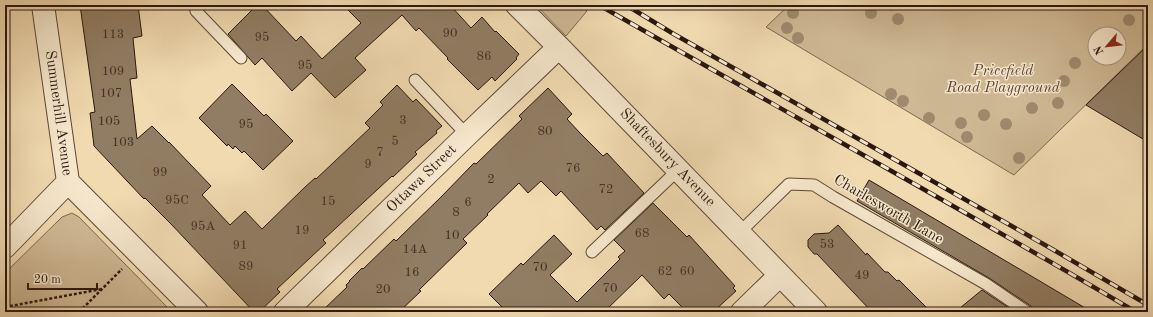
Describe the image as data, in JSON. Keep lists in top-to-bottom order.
{
  "streets": {
    "street": ["Summerhill Avenue", "Shaftesbury Avenue", "Ottawa Street"],
    "lane": ["Charlesworth Lane"]
  },
  "crossings": [
    ["Shaftesbury Avenue", "Ottawa Street"],
    ["Shaftesbury Avenue", "Charlesworth Lane"]
  ],
  "parks": ["Pricefield Road Playground"],
  "house_numbers": [
    "90",
    "113",
    "95",
    "86",
    "95",
    "109",
    "107",
    "3",
    "105",
    "95",
    "80",
    "5",
    "103",
    "7",
    "9",
    "76",
    "99",
    "2",
    "72",
    "95C",
    "15",
    "6",
    "8",
    "95A",
    "19",
    "68",
    "10",
    "53",
    "91",
    "14A",
    "89",
    "70",
    "62",
    "60",
    "16",
    "49",
    "70",
    "20"
  ],
  "scale_bar": "20 m",
  "north": "bottom left"
}
